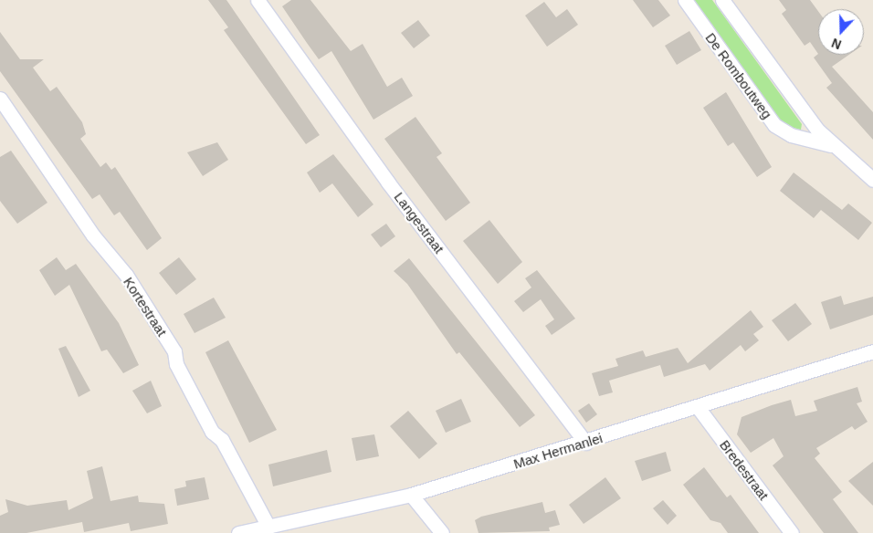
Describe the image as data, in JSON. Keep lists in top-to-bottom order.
{
  "streets": {
    "street": [
      "De Romboutweg",
      "Langestraat",
      "Kortestraat",
      "Max Hermanlei",
      "Bredestraat"
    ]
  },
  "crossings": [
    ["Langestraat", "Max Hermanlei"],
    ["Kortestraat", "Max Hermanlei"],
    ["Max Hermanlei", "Bredestraat"]
  ],
  "north": "bottom"
}
